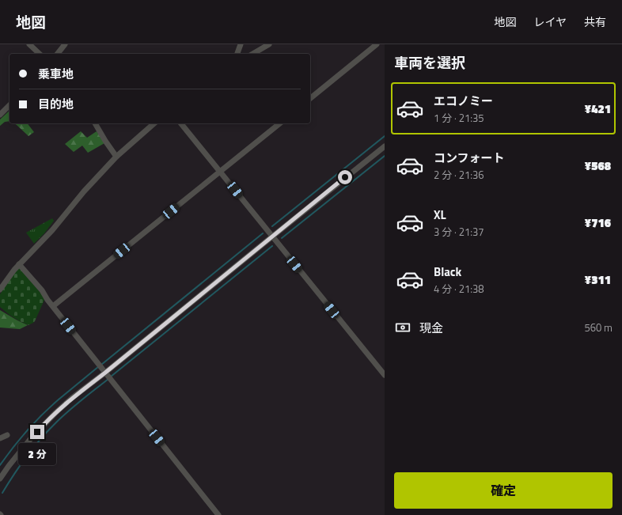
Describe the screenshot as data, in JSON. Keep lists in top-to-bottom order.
{
  "page": {
    "header": "地図",
    "nav": ["地図", "レイヤ", "共有"],
    "heading": "車両を選択",
    "banner": ["乗車地", "目的地"],
    "list": [
      {
        "name": "エコノミー",
        "note": "1 分 · 21:35",
        "value": "¥421"
      },
      {
        "name": "コンフォート",
        "note": "2 分 · 21:36",
        "value": "¥568"
      },
      {
        "name": "XL",
        "note": "3 分 · 21:37",
        "value": "¥716"
      },
      {
        "name": "Black",
        "note": "4 分 · 21:38",
        "value": "¥311"
      }
    ],
    "pay": ["現金", "560 m"],
    "bubble": "2 分",
    "buttons": "確定"
  }
}
